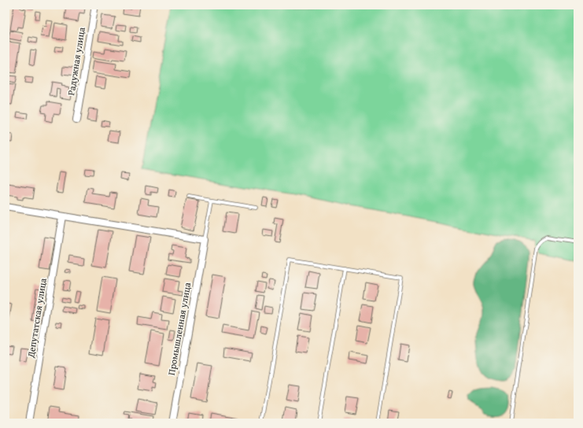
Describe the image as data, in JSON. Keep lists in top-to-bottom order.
{
  "streets": {
    "street": ["Радужная улица", "Депутатская улица", "Промышленная улица"]
  }
}
